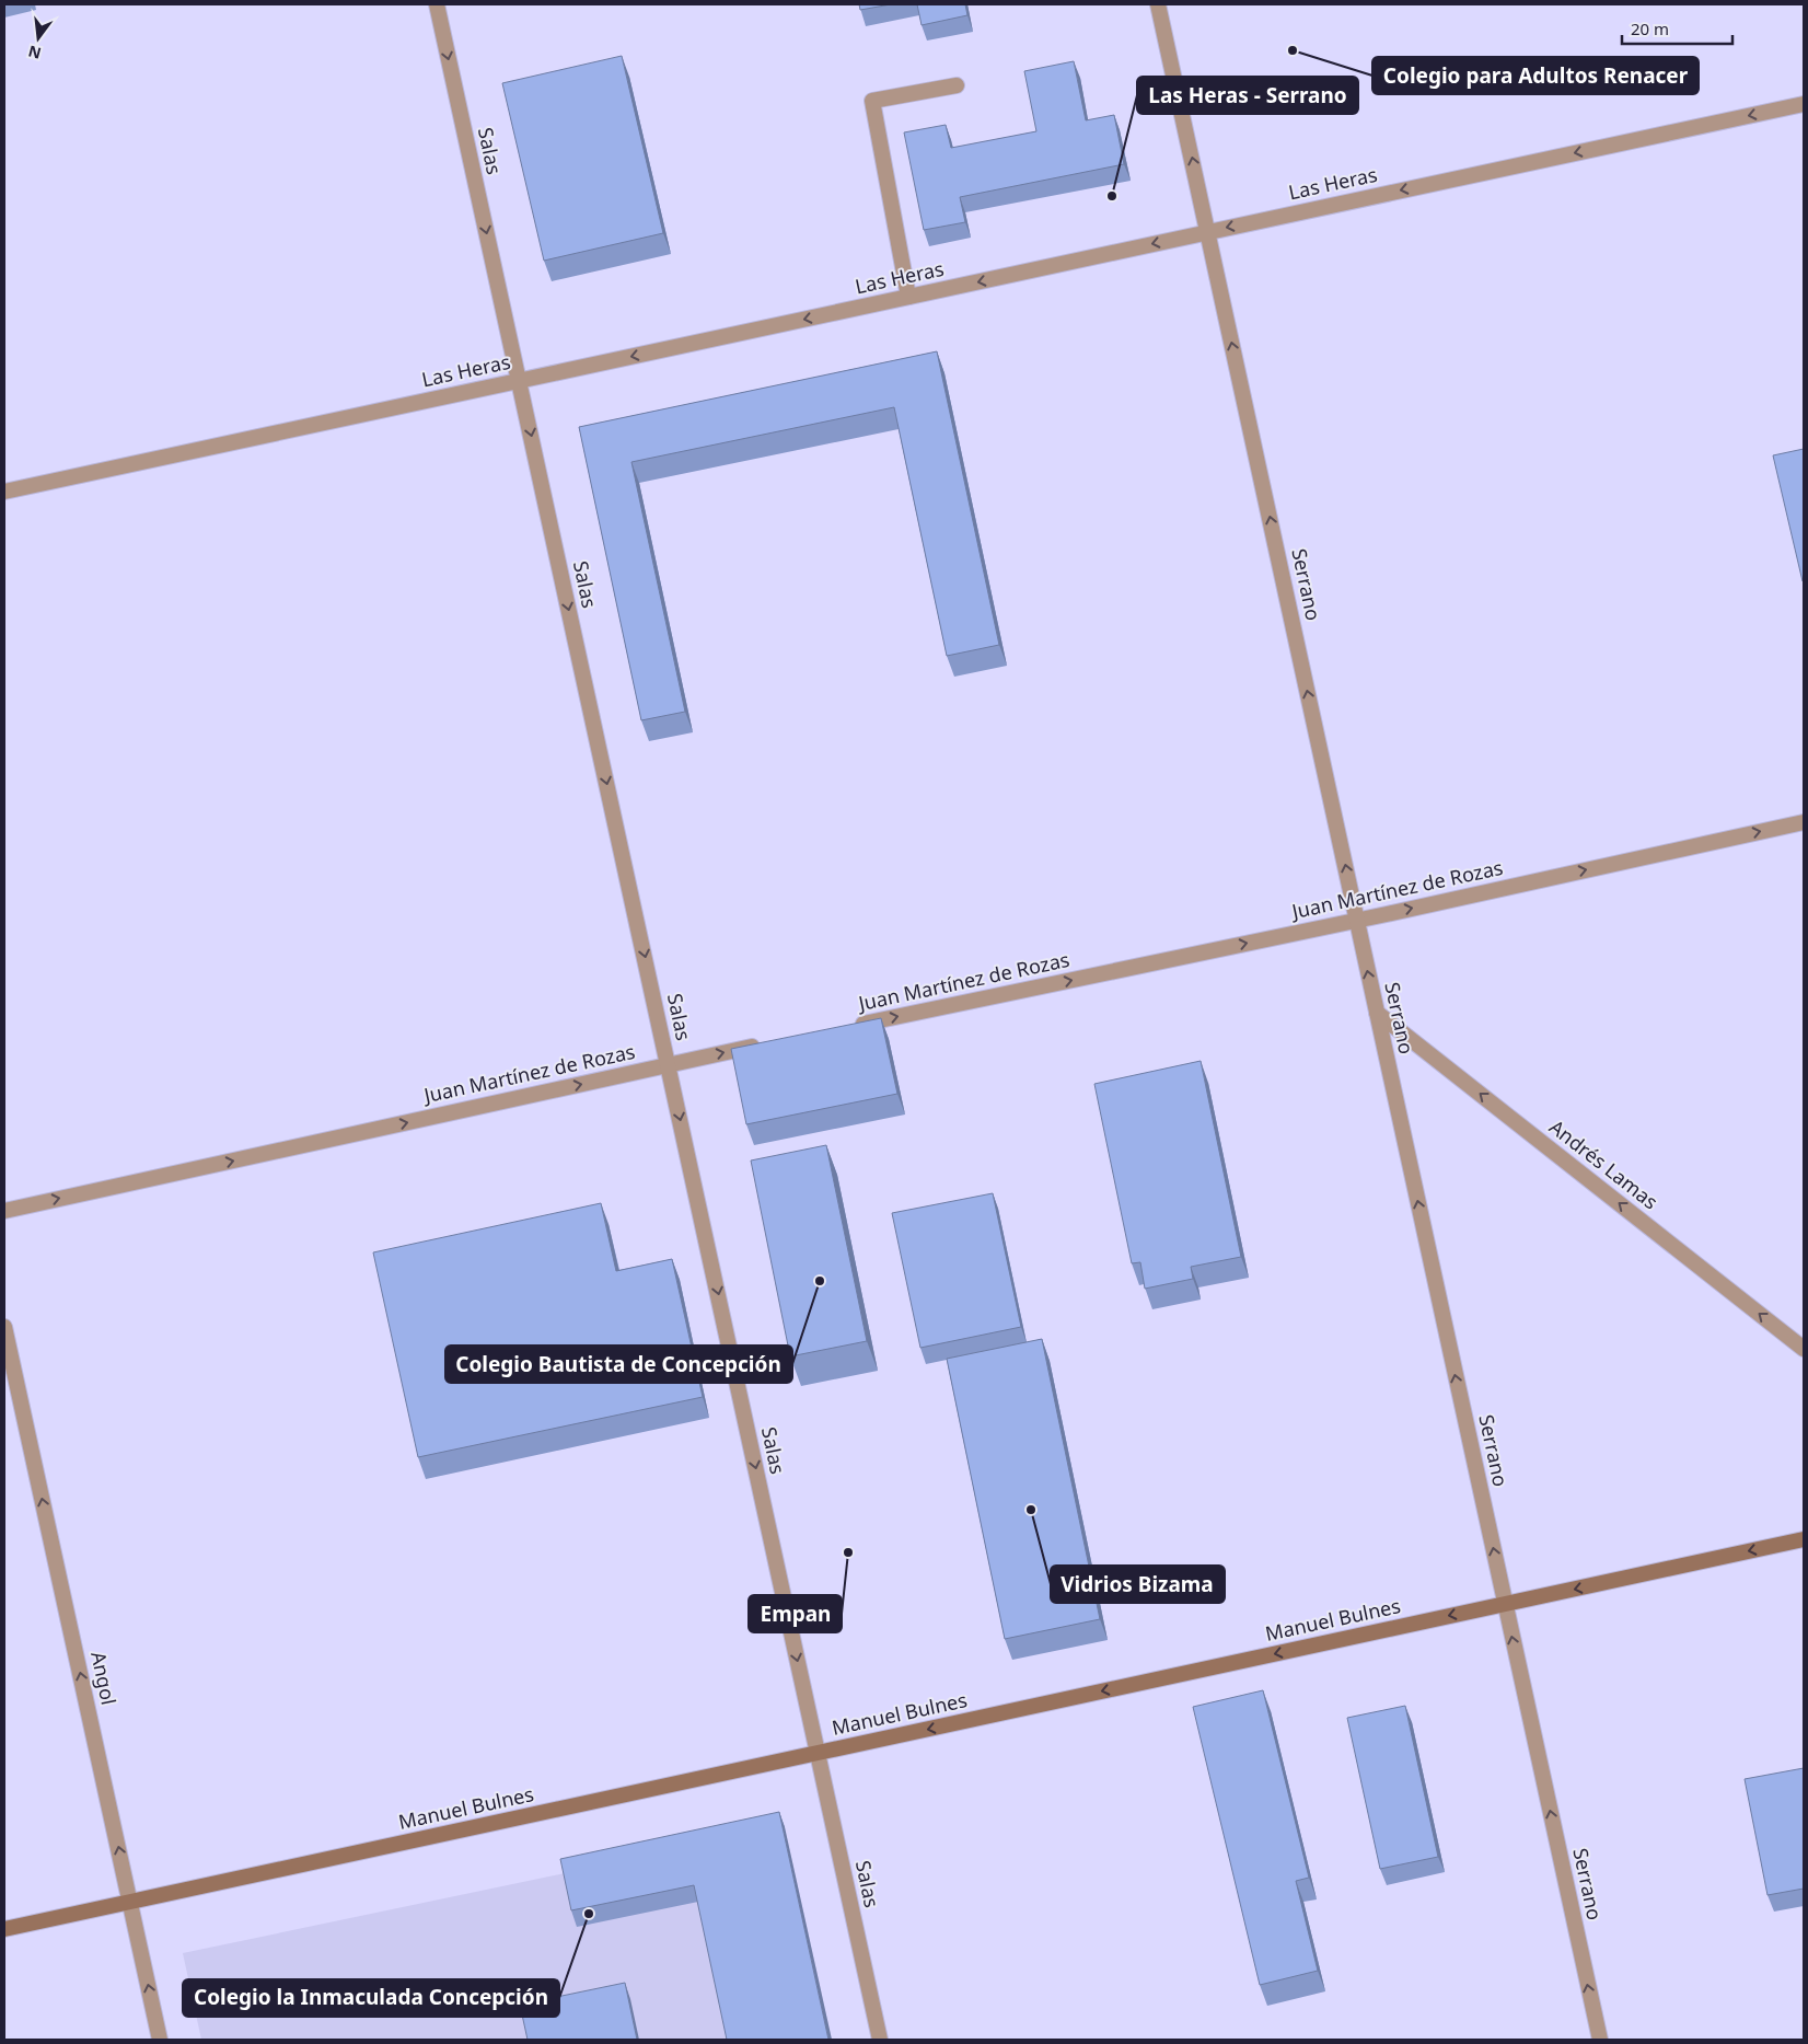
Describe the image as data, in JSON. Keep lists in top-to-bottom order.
{
  "streets": {
    "main road": ["Manuel Bulnes"],
    "street": [
      "Salas",
      "Las Heras",
      "Serrano",
      "Juan Martínez de Rozas",
      "Andrés Lamas",
      "Angol"
    ]
  },
  "crossings": [
    ["Salas", "Las Heras"],
    ["Salas", "Juan Martínez de Rozas"],
    ["Salas", "Manuel Bulnes"],
    ["Las Heras", "Serrano"],
    ["Serrano", "Juan Martínez de Rozas"],
    ["Serrano", "Andrés Lamas"],
    ["Serrano", "Manuel Bulnes"],
    ["Manuel Bulnes", "Angol"]
  ],
  "one_way": [
    "Salas",
    "Las Heras",
    "Serrano",
    "Juan Martínez de Rozas",
    "Andrés Lamas",
    "Manuel Bulnes",
    "Angol"
  ],
  "places": [
    "Colegio para Adultos Renacer",
    "Las Heras - Serrano",
    "Colegio Bautista de Concepción",
    "Vidrios Bizama",
    "Empan",
    "Colegio la Inmaculada Concepción"
  ],
  "scale_bar": "20 m",
  "north": "bottom"
}
